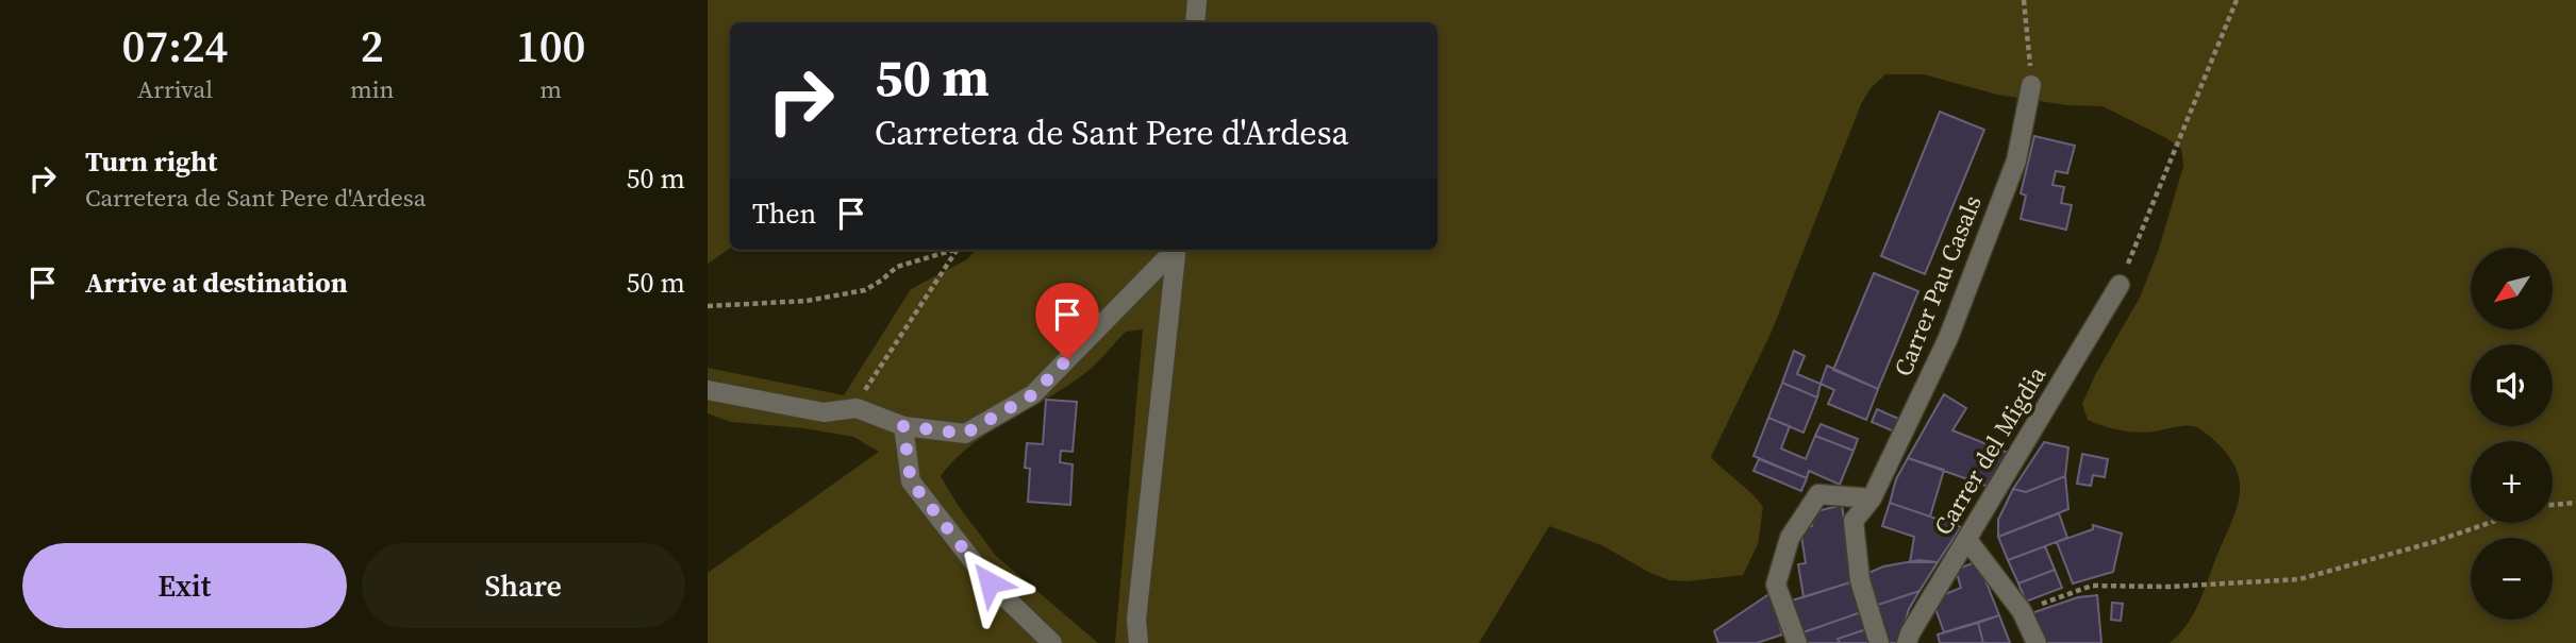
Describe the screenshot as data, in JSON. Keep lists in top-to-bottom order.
{
  "streets": {
    "street": ["Carrer Pau Casals", "Carrer del Migdia"]
  },
  "north": "bottom left",
  "page": {
    "eta": [
      "07:24",
      "Arrival",
      "2",
      "min",
      "100",
      "m"
    ],
    "turn": ["50 m", "Carretera de Sant Pere d'Ardesa"],
    "list": [
      {
        "name": "Turn right",
        "note": "Carretera de Sant Pere d'Ardesa",
        "value": "50 m"
      },
      {
        "name": "Arrive at destination",
        "value": "50 m"
      }
    ],
    "then": "Then",
    "map_buttons": ["+", "−"],
    "buttons": ["Exit", "Share"]
  }
}
